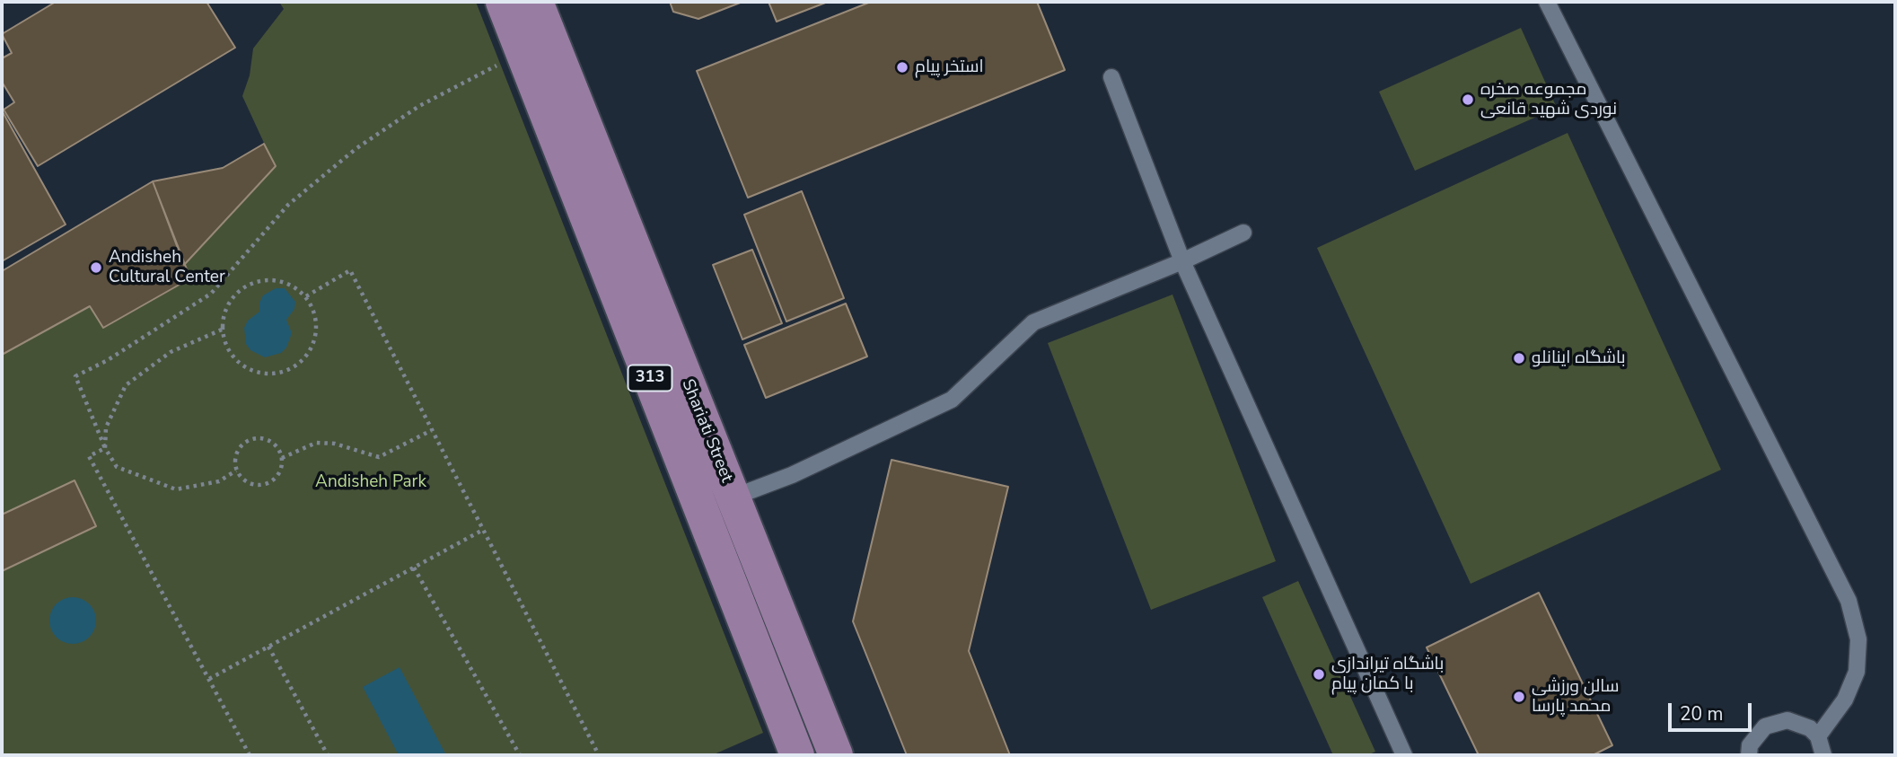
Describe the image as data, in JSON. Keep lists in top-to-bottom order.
{
  "streets": {
    "main road": ["313", "Shariati Street"]
  },
  "parks": ["Andisheh Park"],
  "places": [
    "استخر پیام",
    "مجموعه صخره نوردی شهید قانعی",
    "Andisheh Cultural Center",
    "باشگاه اینانلو",
    "باشگاه تیراندازی با کمان پیام",
    "سالن ورزشی محمد پارسا"
  ],
  "scale_bar": "20 m"
}
